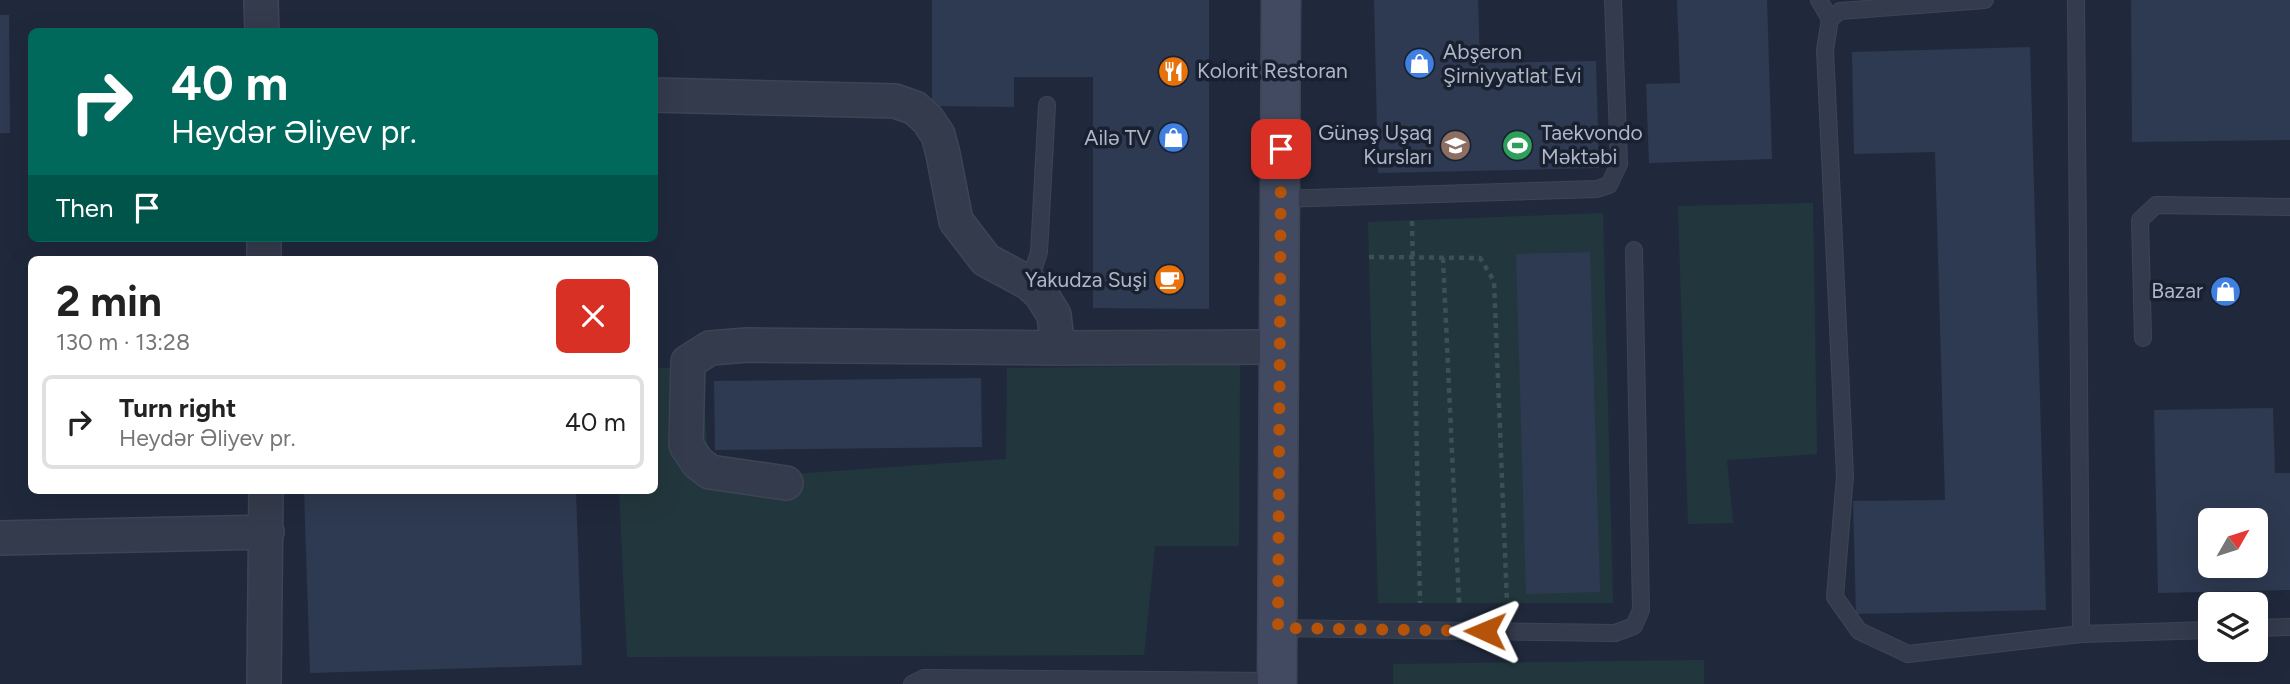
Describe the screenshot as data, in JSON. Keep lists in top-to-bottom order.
{
  "places": {
    "shop": ["Abşeron Şirniyyatlat Evi", "Ailə TV", "Bazar"],
    "restaurant": ["Kolorit Restoran"],
    "school or university": ["Günəş Uşaq Kursları"],
    "sports": ["Taekvondo Məktəbi"],
    "cafe": ["Yakudza Suşi"]
  },
  "north": "top right",
  "page": {
    "turn": ["40 m", "Heydər Əliyev pr."],
    "then": "Then",
    "heading": ["2 min", "130 m · 13:28"],
    "list": [
      {
        "name": "Turn right",
        "note": "Heydər Əliyev pr.",
        "value": "40 m"
      }
    ]
  }
}
